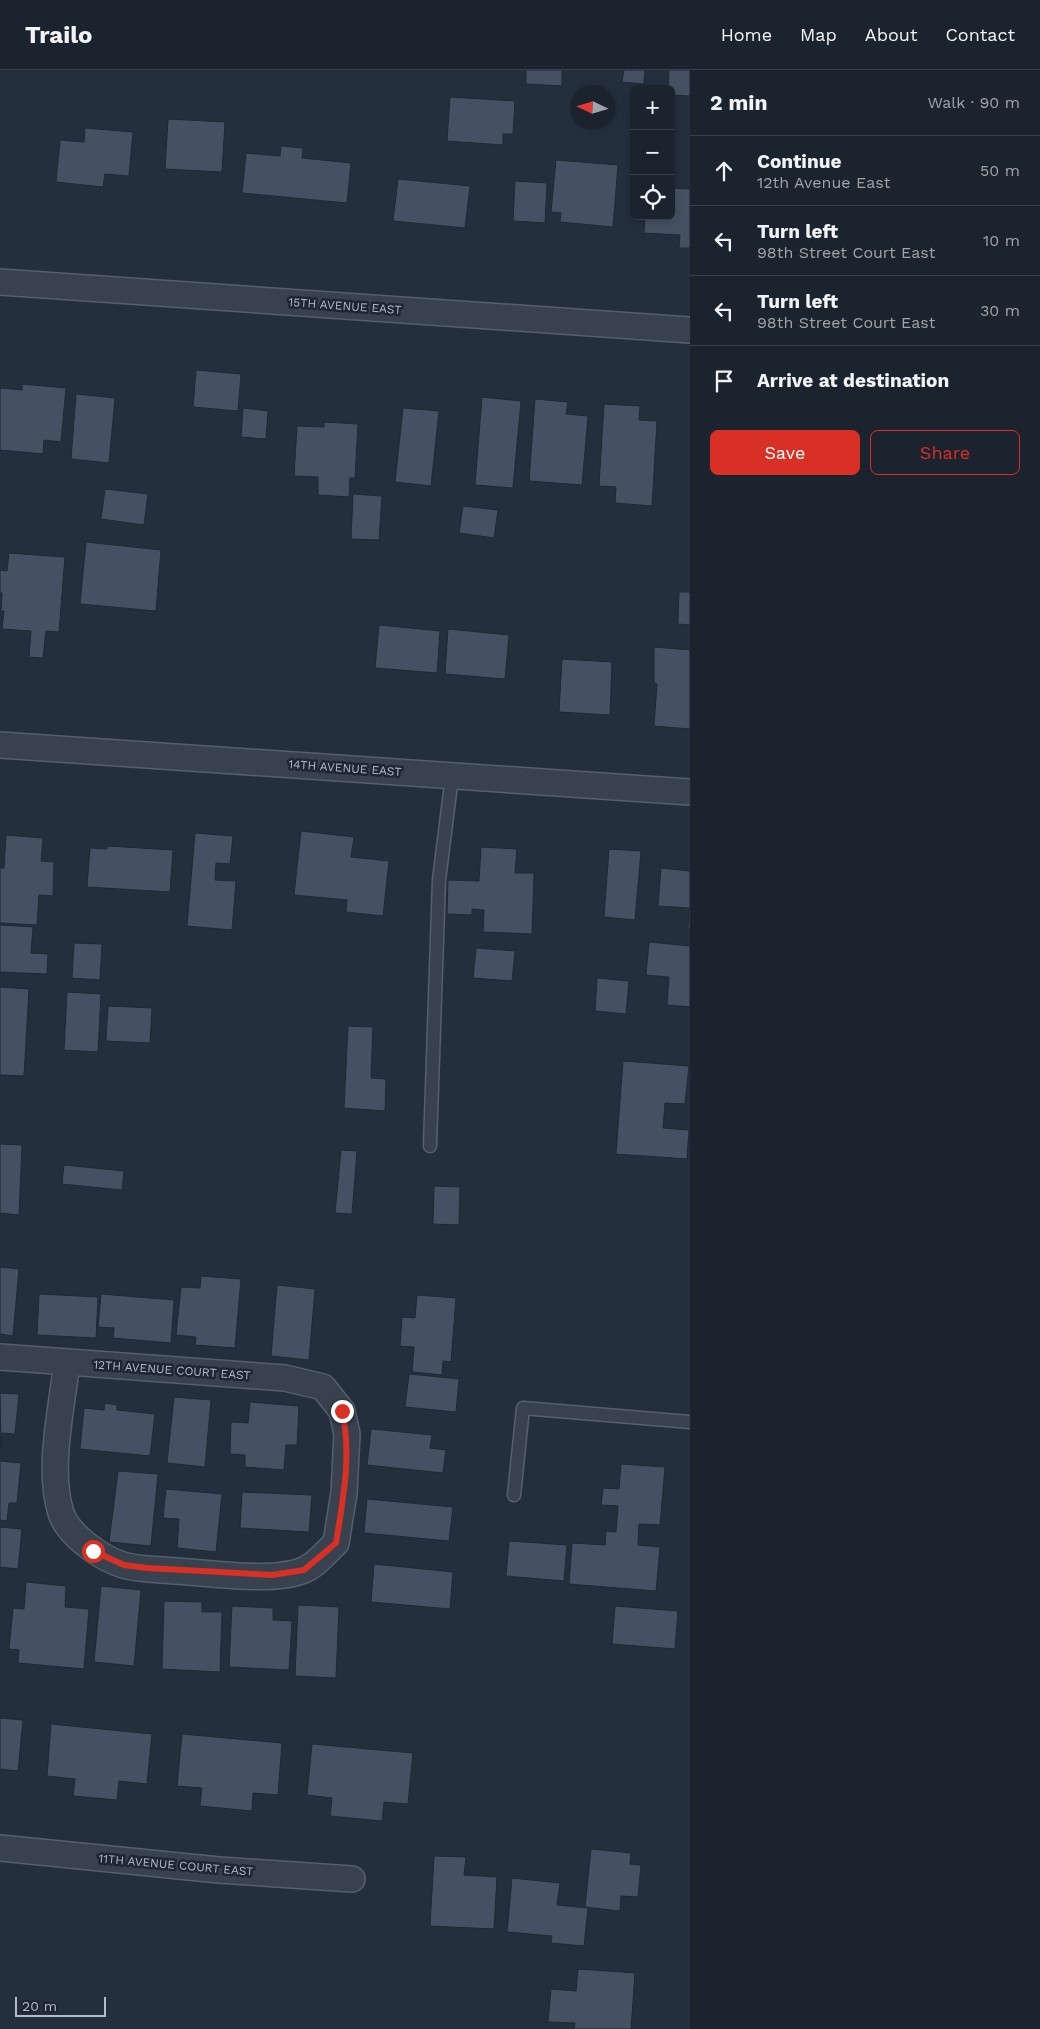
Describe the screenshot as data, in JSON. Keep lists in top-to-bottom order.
{
  "streets": {
    "street": [
      "15TH AVENUE EAST",
      "14TH AVENUE EAST",
      "12TH AVENUE COURT EAST",
      "11TH AVENUE COURT EAST"
    ]
  },
  "scale_bar": "20 m",
  "north": "left",
  "page": {
    "header": "Trailo",
    "nav": [
      "Home",
      "Map",
      "About",
      "Contact"
    ],
    "heading": ["2 min", "Walk · 90 m"],
    "map_buttons": ["+", "−"],
    "list": [
      ["Continue", "12th Avenue East", "50 m"],
      ["Turn left", "98th Street Court East", "10 m"],
      ["Turn left", "98th Street Court East", "30 m"],
      "Arrive at destination"
    ],
    "buttons": ["Save", "Share"],
    "scale": "20 m"
  }
}
